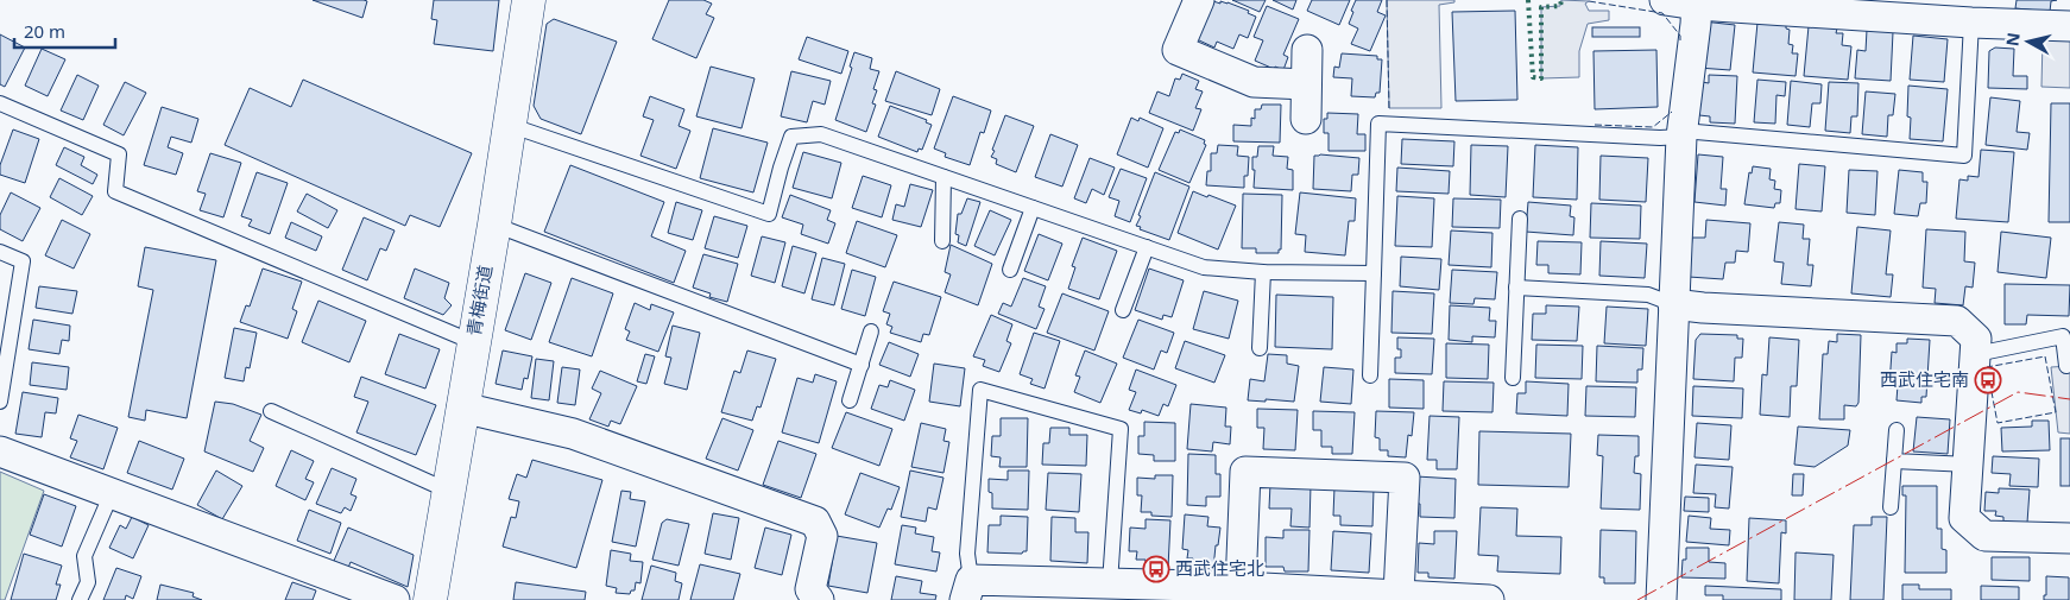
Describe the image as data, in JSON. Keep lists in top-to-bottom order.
{
  "streets": {
    "main road": ["青梅街道"]
  },
  "places": {
    "bus stop": ["西武住宅南", "西武住宅北"]
  },
  "scale_bar": "20 m",
  "north": "left"
}
